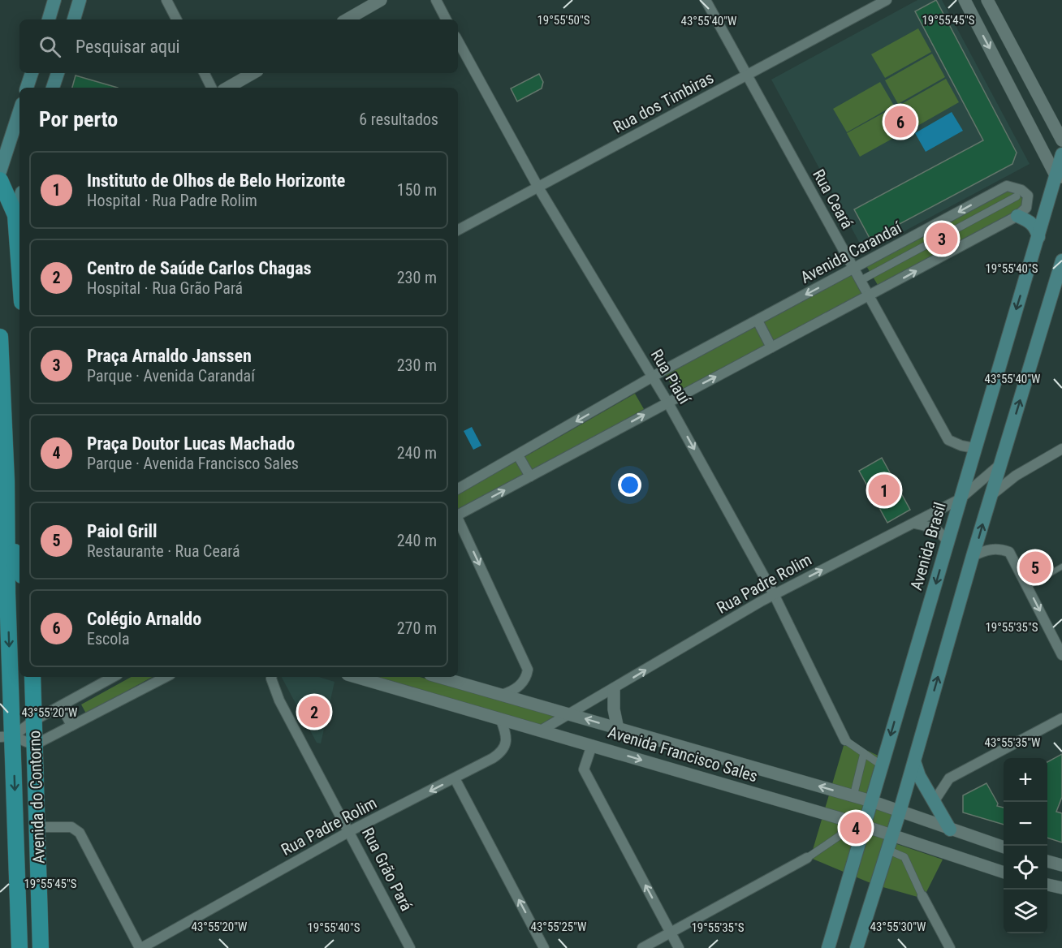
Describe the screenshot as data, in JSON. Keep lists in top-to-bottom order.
{
  "streets": {
    "main road": ["Avenida Brasil", "Avenida do Contorno"],
    "street": [
      "Rua dos Timbiras",
      "Rua Ceará",
      "Avenida Carandaí",
      "Rua Piauí",
      "Rua Padre Rolim",
      "Avenida Francisco Sales",
      "Rua Grão Pará"
    ]
  },
  "crossings": [
    ["Rua dos Timbiras", "Rua Ceará"],
    ["Rua dos Timbiras", "Rua Piauí"],
    ["Rua Ceará", "Avenida Carandaí"],
    ["Rua Ceará", "Avenida Brasil"],
    ["Avenida Carandaí", "Rua Piauí"],
    ["Rua Piauí", "Rua Padre Rolim"],
    ["Avenida Brasil", "Rua Padre Rolim"],
    ["Avenida Brasil", "Avenida Francisco Sales"],
    ["Rua Padre Rolim", "Avenida Francisco Sales"],
    ["Rua Padre Rolim", "Rua Grão Pará"]
  ],
  "page": {
    "search": "Pesquisar aqui",
    "heading": ["Por perto", "6 resultados"],
    "pins": [
      "6",
      "3",
      "1",
      "5",
      "2",
      "4"
    ],
    "list": [
      {
        "mark": "1",
        "name": "Instituto de Olhos de Belo Horizonte",
        "note": "Hospital · Rua Padre Rolim",
        "value": "150 m"
      },
      {
        "mark": "2",
        "name": "Centro de Saúde Carlos Chagas",
        "note": "Hospital · Rua Grão Pará",
        "value": "230 m"
      },
      {
        "mark": "3",
        "name": "Praça Arnaldo Janssen",
        "note": "Parque · Avenida Carandaí",
        "value": "230 m"
      },
      {
        "mark": "4",
        "name": "Praça Doutor Lucas Machado",
        "note": "Parque · Avenida Francisco Sales",
        "value": "240 m"
      },
      {
        "mark": "5",
        "name": "Paiol Grill",
        "note": "Restaurante · Rua Ceará",
        "value": "240 m"
      },
      {
        "mark": "6",
        "name": "Colégio Arnaldo",
        "note": "Escola",
        "value": "270 m"
      }
    ],
    "map_buttons": ["+", "−"]
  },
  "coordinates": [
    "19°55'50\"S",
    "19°55'45\"S",
    "43°55'40\"W",
    "19°55'40\"S",
    "19°55'35\"S",
    "43°55'20\"W",
    "43°55'35\"W",
    "43°55'25\"W",
    "43°55'30\"W"
  ]
}
